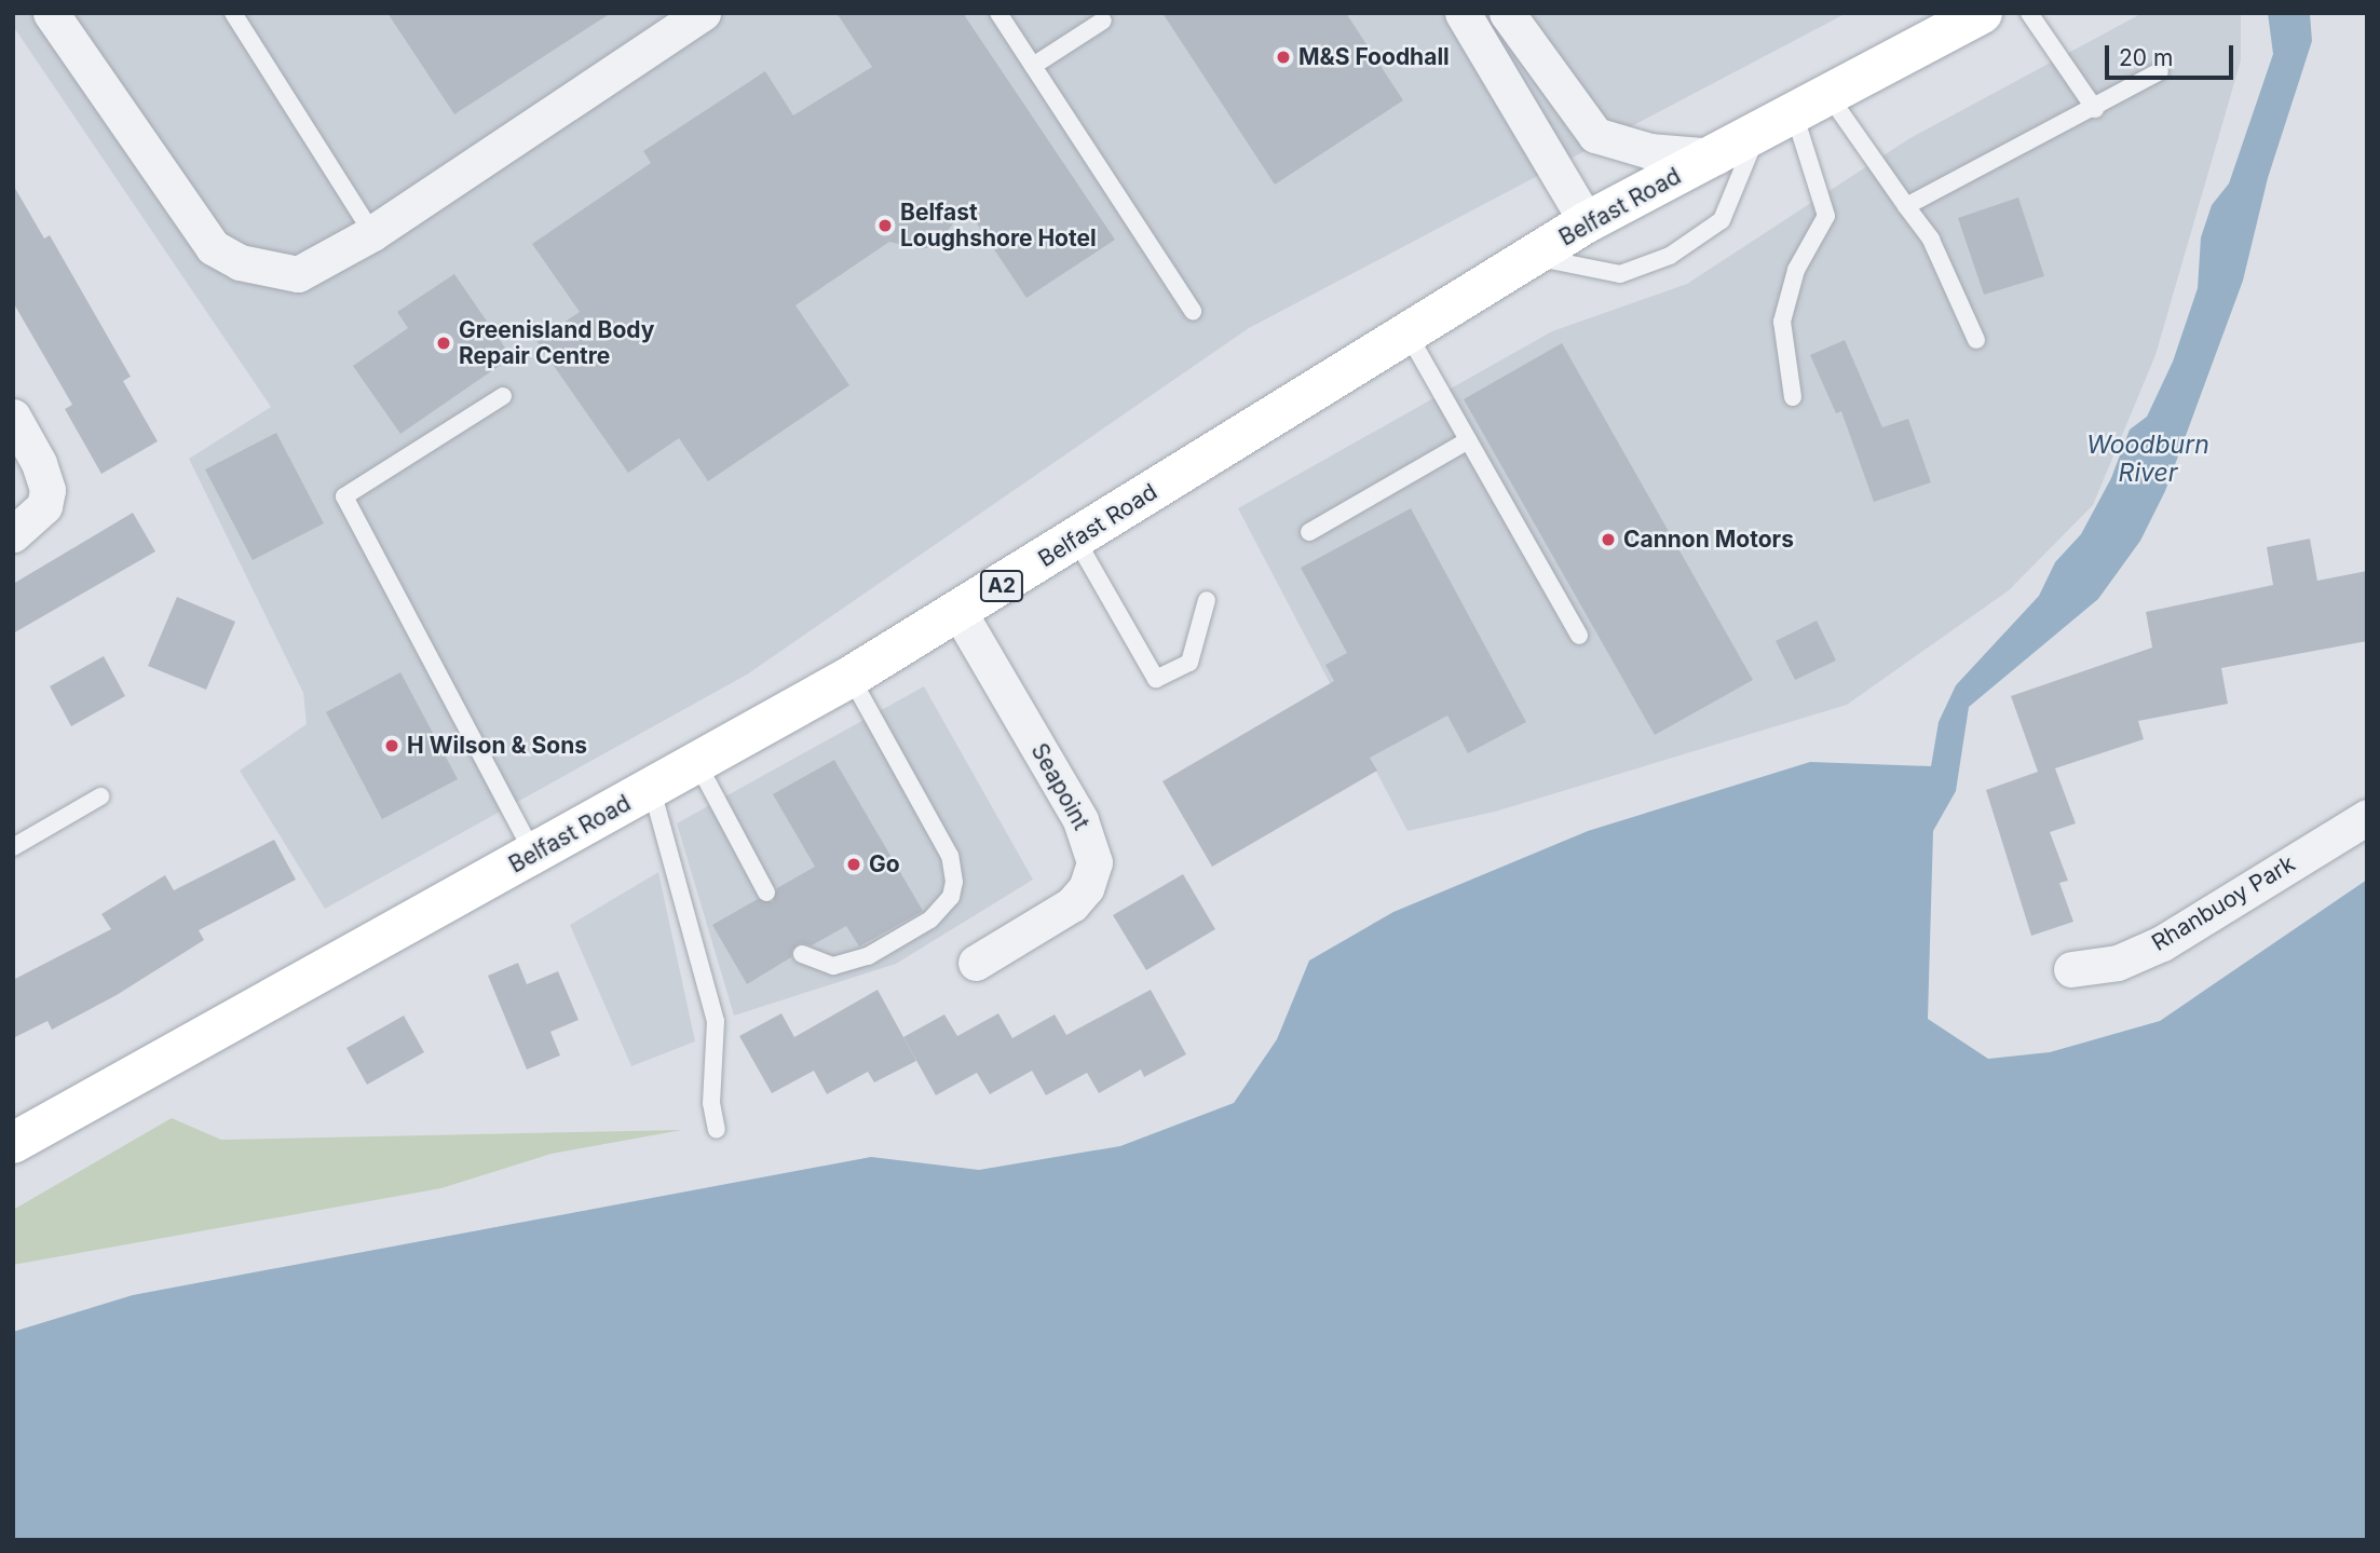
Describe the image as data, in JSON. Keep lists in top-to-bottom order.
{
  "streets": {
    "highway": ["Belfast Road", "A2"],
    "street": ["Seapoint", "Rhanbuoy Park"]
  },
  "crossings": [
    ["Belfast Road", "Seapoint"]
  ],
  "water": ["Woodburn River"],
  "places": [
    "M&S Foodhall",
    "Belfast Loughshore Hotel",
    "Greenisland Body Repair Centre",
    "Cannon Motors",
    "H Wilson & Sons",
    "Go"
  ],
  "scale_bar": "20 m"
}
